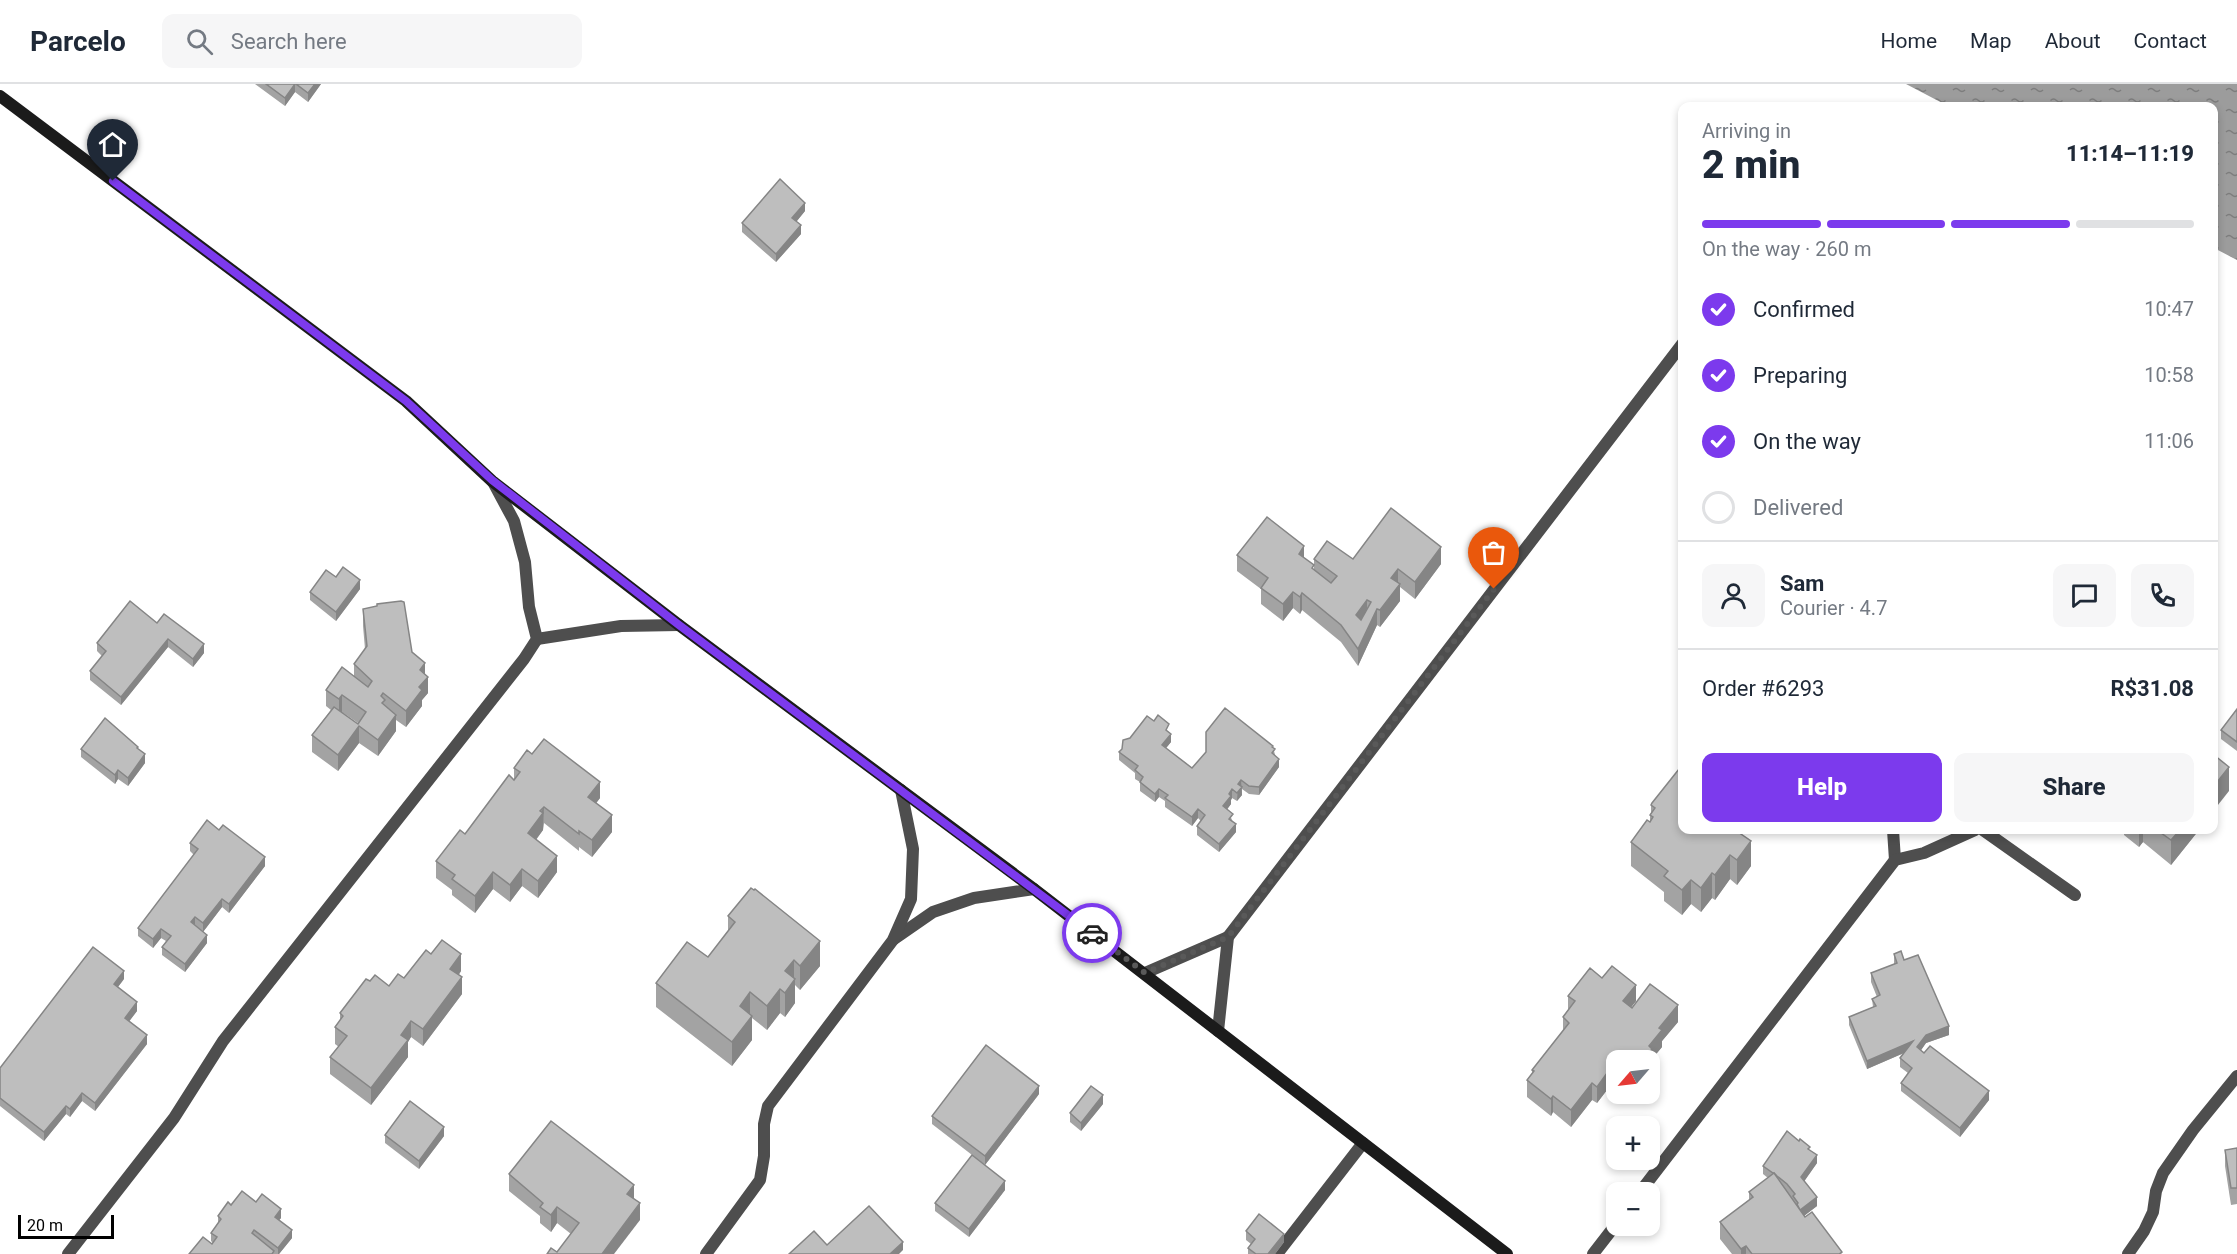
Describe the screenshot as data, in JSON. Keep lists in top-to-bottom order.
{
  "scale_bar": "20 m",
  "north": "bottom left",
  "page": {
    "header": "Parcelo",
    "search": "Search here",
    "nav": [
      "Home",
      "Map",
      "About",
      "Contact"
    ],
    "heading": ["2 min", "Arriving in", "11:14–11:19"],
    "panel": [
      "Sam",
      "Courier · 4.7",
      "Order #6293",
      "R$31.08"
    ],
    "bar": "On the way · 260 m",
    "list": [
      ["Confirmed", "10:47"],
      ["Preparing", "10:58"],
      ["On the way", "11:06"],
      "Delivered"
    ],
    "buttons": ["Help", "Share"],
    "map_buttons": ["+", "−"],
    "scale": "20 m"
  }
}
